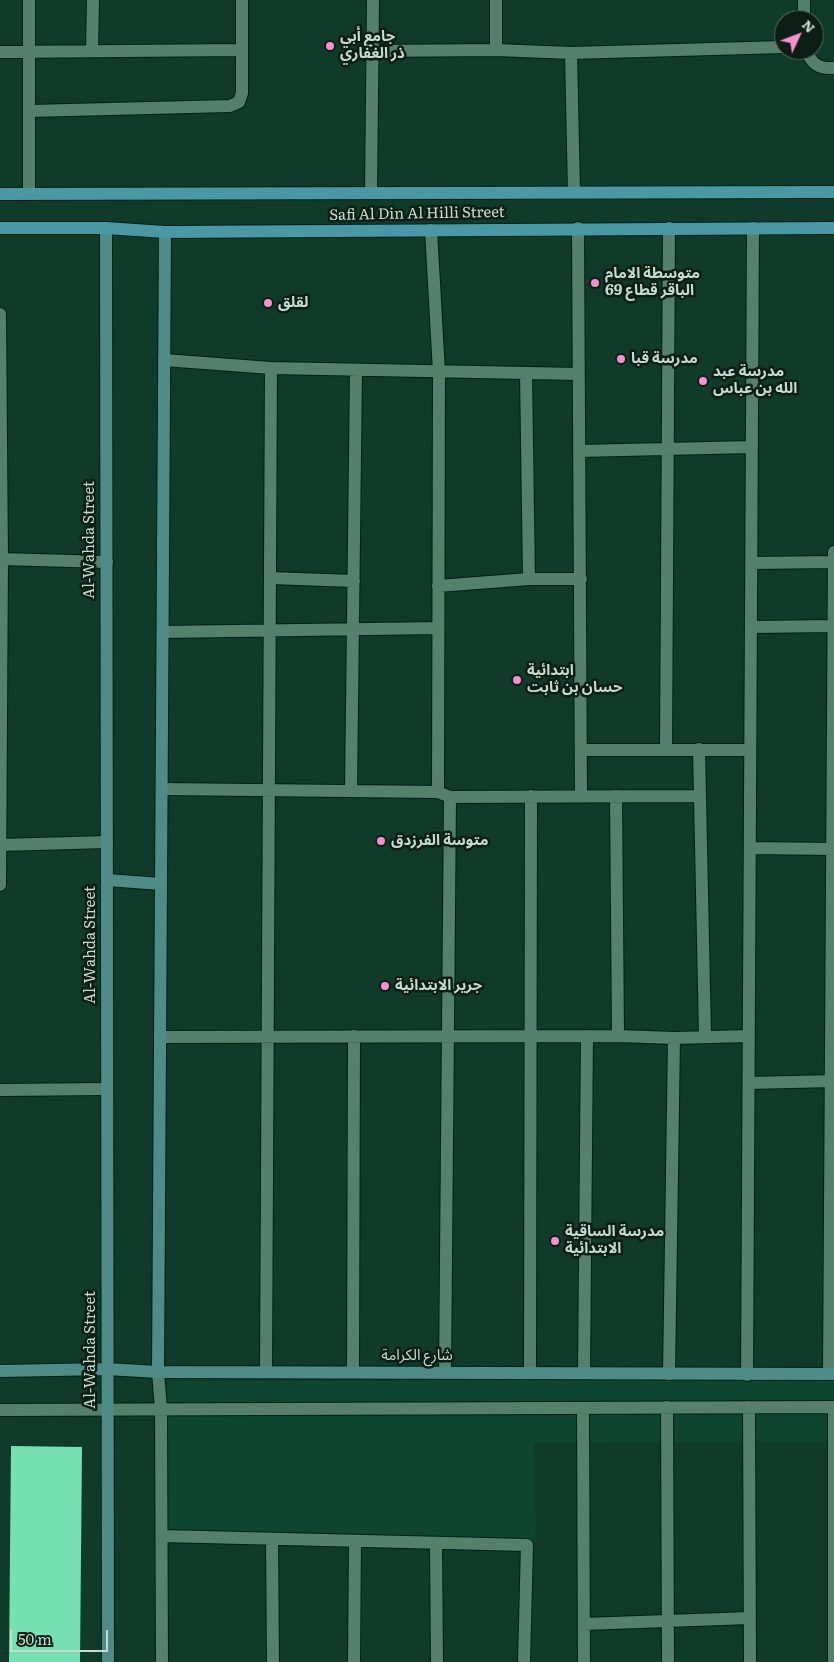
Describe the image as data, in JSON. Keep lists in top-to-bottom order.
{
  "streets": {
    "main road": ["Safi Al Din Al Hilli Street"],
    "street": ["Al-Wahda Street", "شارع الكرامة"]
  },
  "crossings": [
    ["Safi Al Din Al Hilli Street", "Al-Wahda Street"],
    ["Al-Wahda Street", "شارع الكرامة"]
  ],
  "places": [
    "جامع أبي ذر الغفاري",
    "متوسطة الامام الباقر قطاع 69",
    "لقلق",
    "مدرسة قبا",
    "مدرسة عبد الله بن عباس",
    "ابتدائية حسان بن ثابت",
    "متوسة الفرزدق",
    "جرير الابتدائية",
    "مدرسة الساقية الابتدائية"
  ],
  "scale_bar": "50 m",
  "north": "top right"
}
